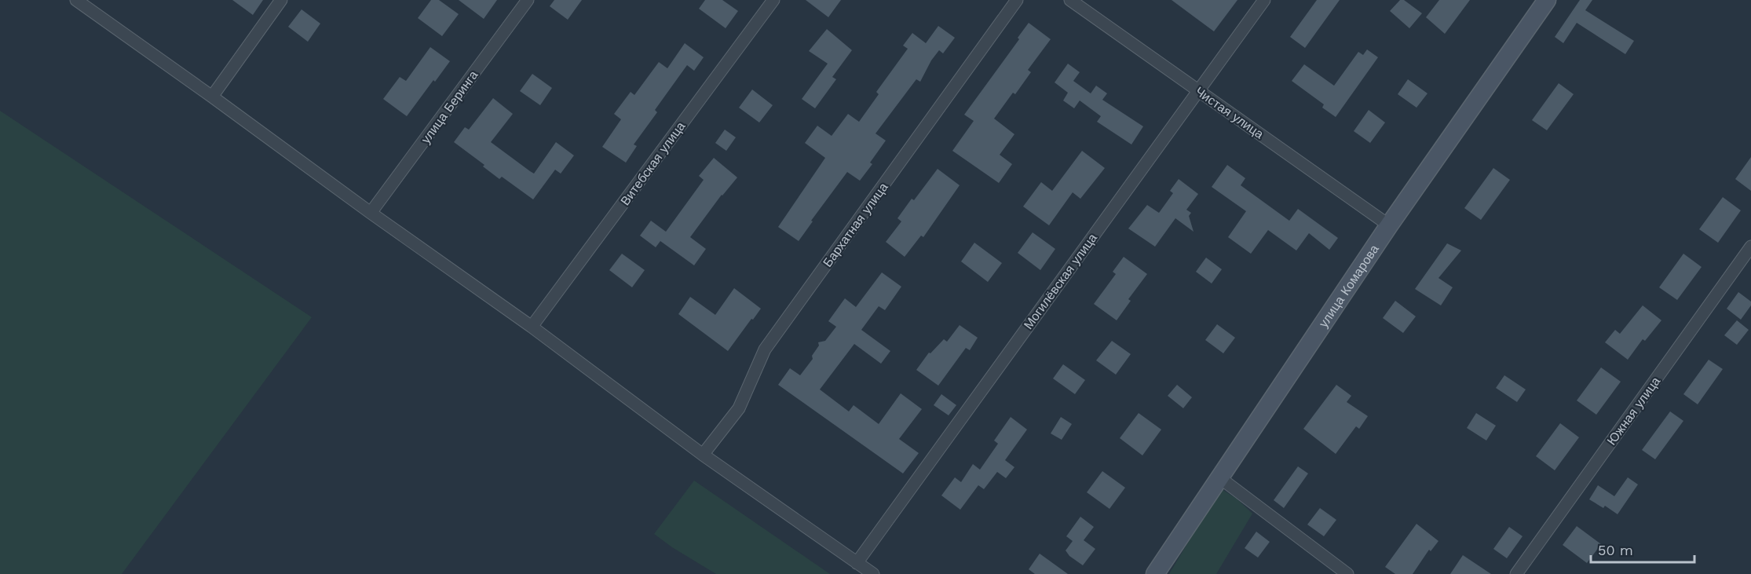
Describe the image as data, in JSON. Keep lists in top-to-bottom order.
{
  "streets": {
    "street": [
      "улица Беринга",
      "Чистая улица",
      "Витебская улица",
      "Бархатная улица",
      "Могилёвская улица",
      "улица Комарова",
      "Южная улица"
    ]
  },
  "crossings": [
    ["Чистая улица", "Могилёвская улица"],
    ["Чистая улица", "улица Комарова"]
  ],
  "scale_bar": "50 m"
}
